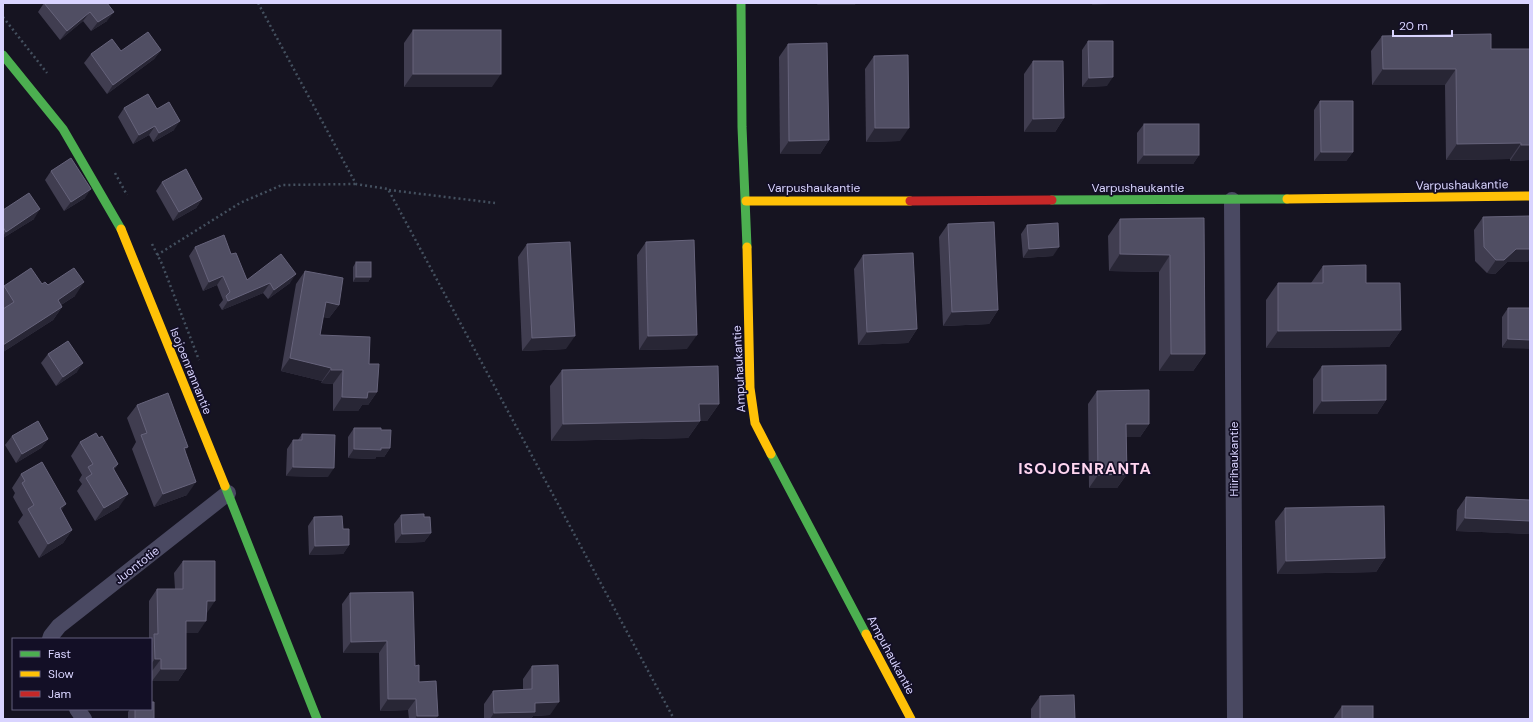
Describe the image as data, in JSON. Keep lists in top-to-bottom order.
{
  "streets": {
    "street": [
      "Varpushaukantie",
      "Ampuhaukantie",
      "Isojoenrannantie",
      "Hiirihaukantie",
      "Juontotie"
    ]
  },
  "crossings": [
    ["Varpushaukantie", "Ampuhaukantie"],
    ["Varpushaukantie", "Hiirihaukantie"],
    ["Isojoenrannantie", "Juontotie"]
  ],
  "districts": ["ISOJOENRANTA"],
  "legend": ["Fast", "Slow", "Jam"],
  "scale_bar": "20 m"
}
